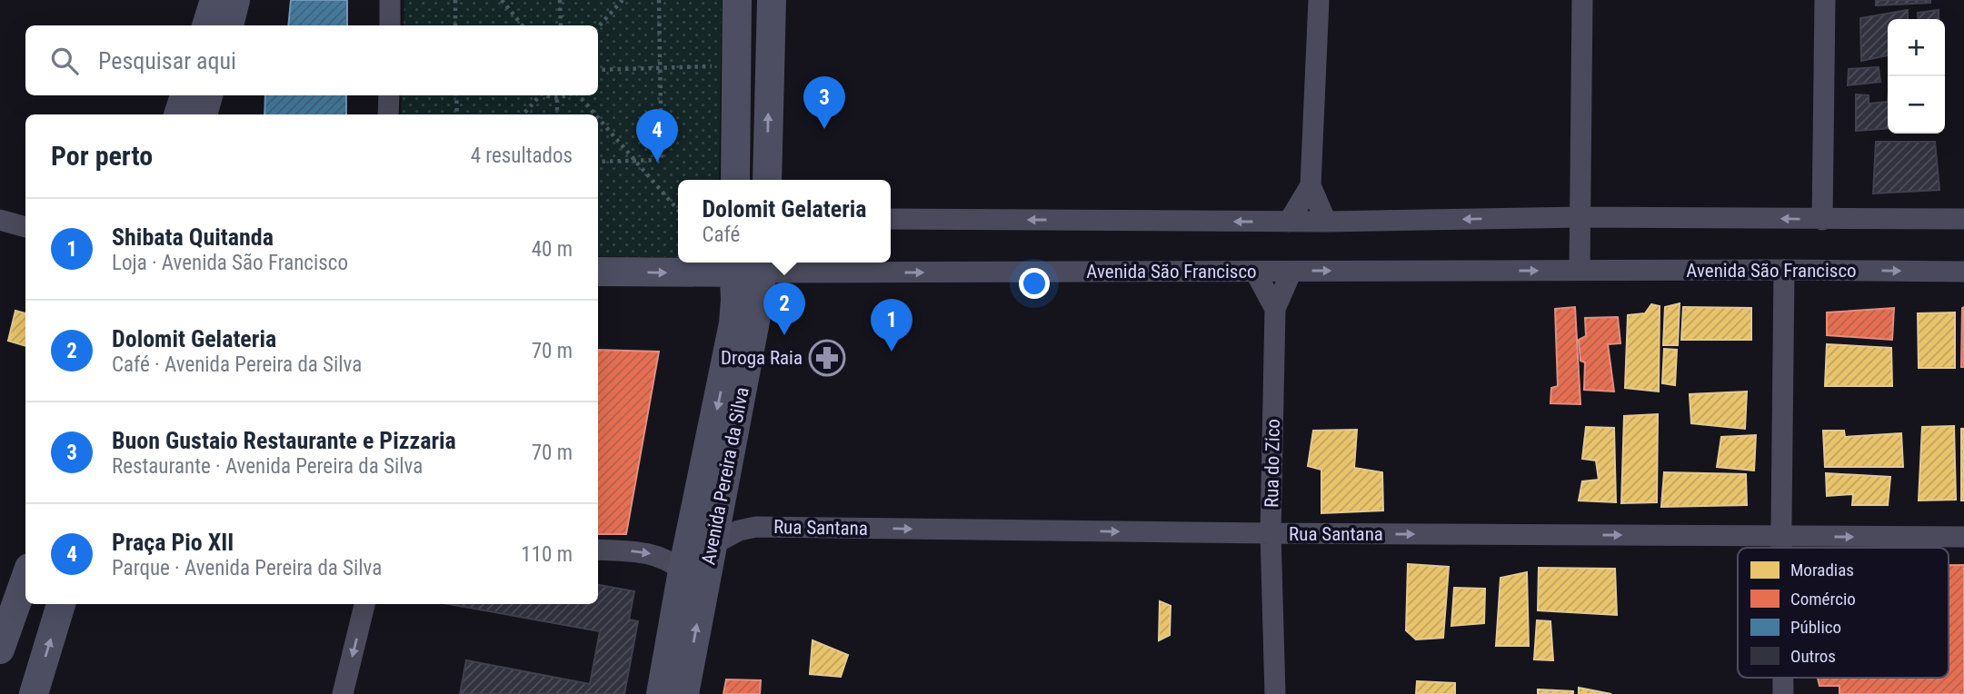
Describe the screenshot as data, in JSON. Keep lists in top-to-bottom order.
{
  "streets": {
    "main road": ["Avenida Pereira da Silva"],
    "street": ["Avenida São Francisco", "Rua do Zico", "Rua Santana"]
  },
  "crossings": [
    ["Avenida São Francisco", "Rua do Zico"],
    ["Avenida São Francisco", "Avenida Pereira da Silva"],
    ["Rua do Zico", "Rua Santana"],
    ["Avenida Pereira da Silva", "Rua Santana"]
  ],
  "one_way": ["Rua Santana"],
  "places": {
    "pharmacy": ["Droga Raia"]
  },
  "legend": [
    "Moradias",
    "Comércio",
    "Público",
    "Outros"
  ],
  "page": {
    "map_buttons": ["+", "−"],
    "search": "Pesquisar aqui",
    "pins": [
      "3",
      "4",
      "2",
      "1"
    ],
    "heading": ["Por perto", "4 resultados"],
    "popup": ["Dolomit Gelateria", "Café"],
    "list": [
      {
        "mark": "1",
        "name": "Shibata Quitanda",
        "note": "Loja · Avenida São Francisco",
        "value": "40 m"
      },
      {
        "mark": "2",
        "name": "Dolomit Gelateria",
        "note": "Café · Avenida Pereira da Silva",
        "value": "70 m"
      },
      {
        "mark": "3",
        "name": "Buon Gustaio Restaurante e Pizzaria",
        "note": "Restaurante · Avenida Pereira da Silva",
        "value": "70 m"
      },
      {
        "mark": "4",
        "name": "Praça Pio XII",
        "note": "Parque · Avenida Pereira da Silva",
        "value": "110 m"
      }
    ]
  }
}
